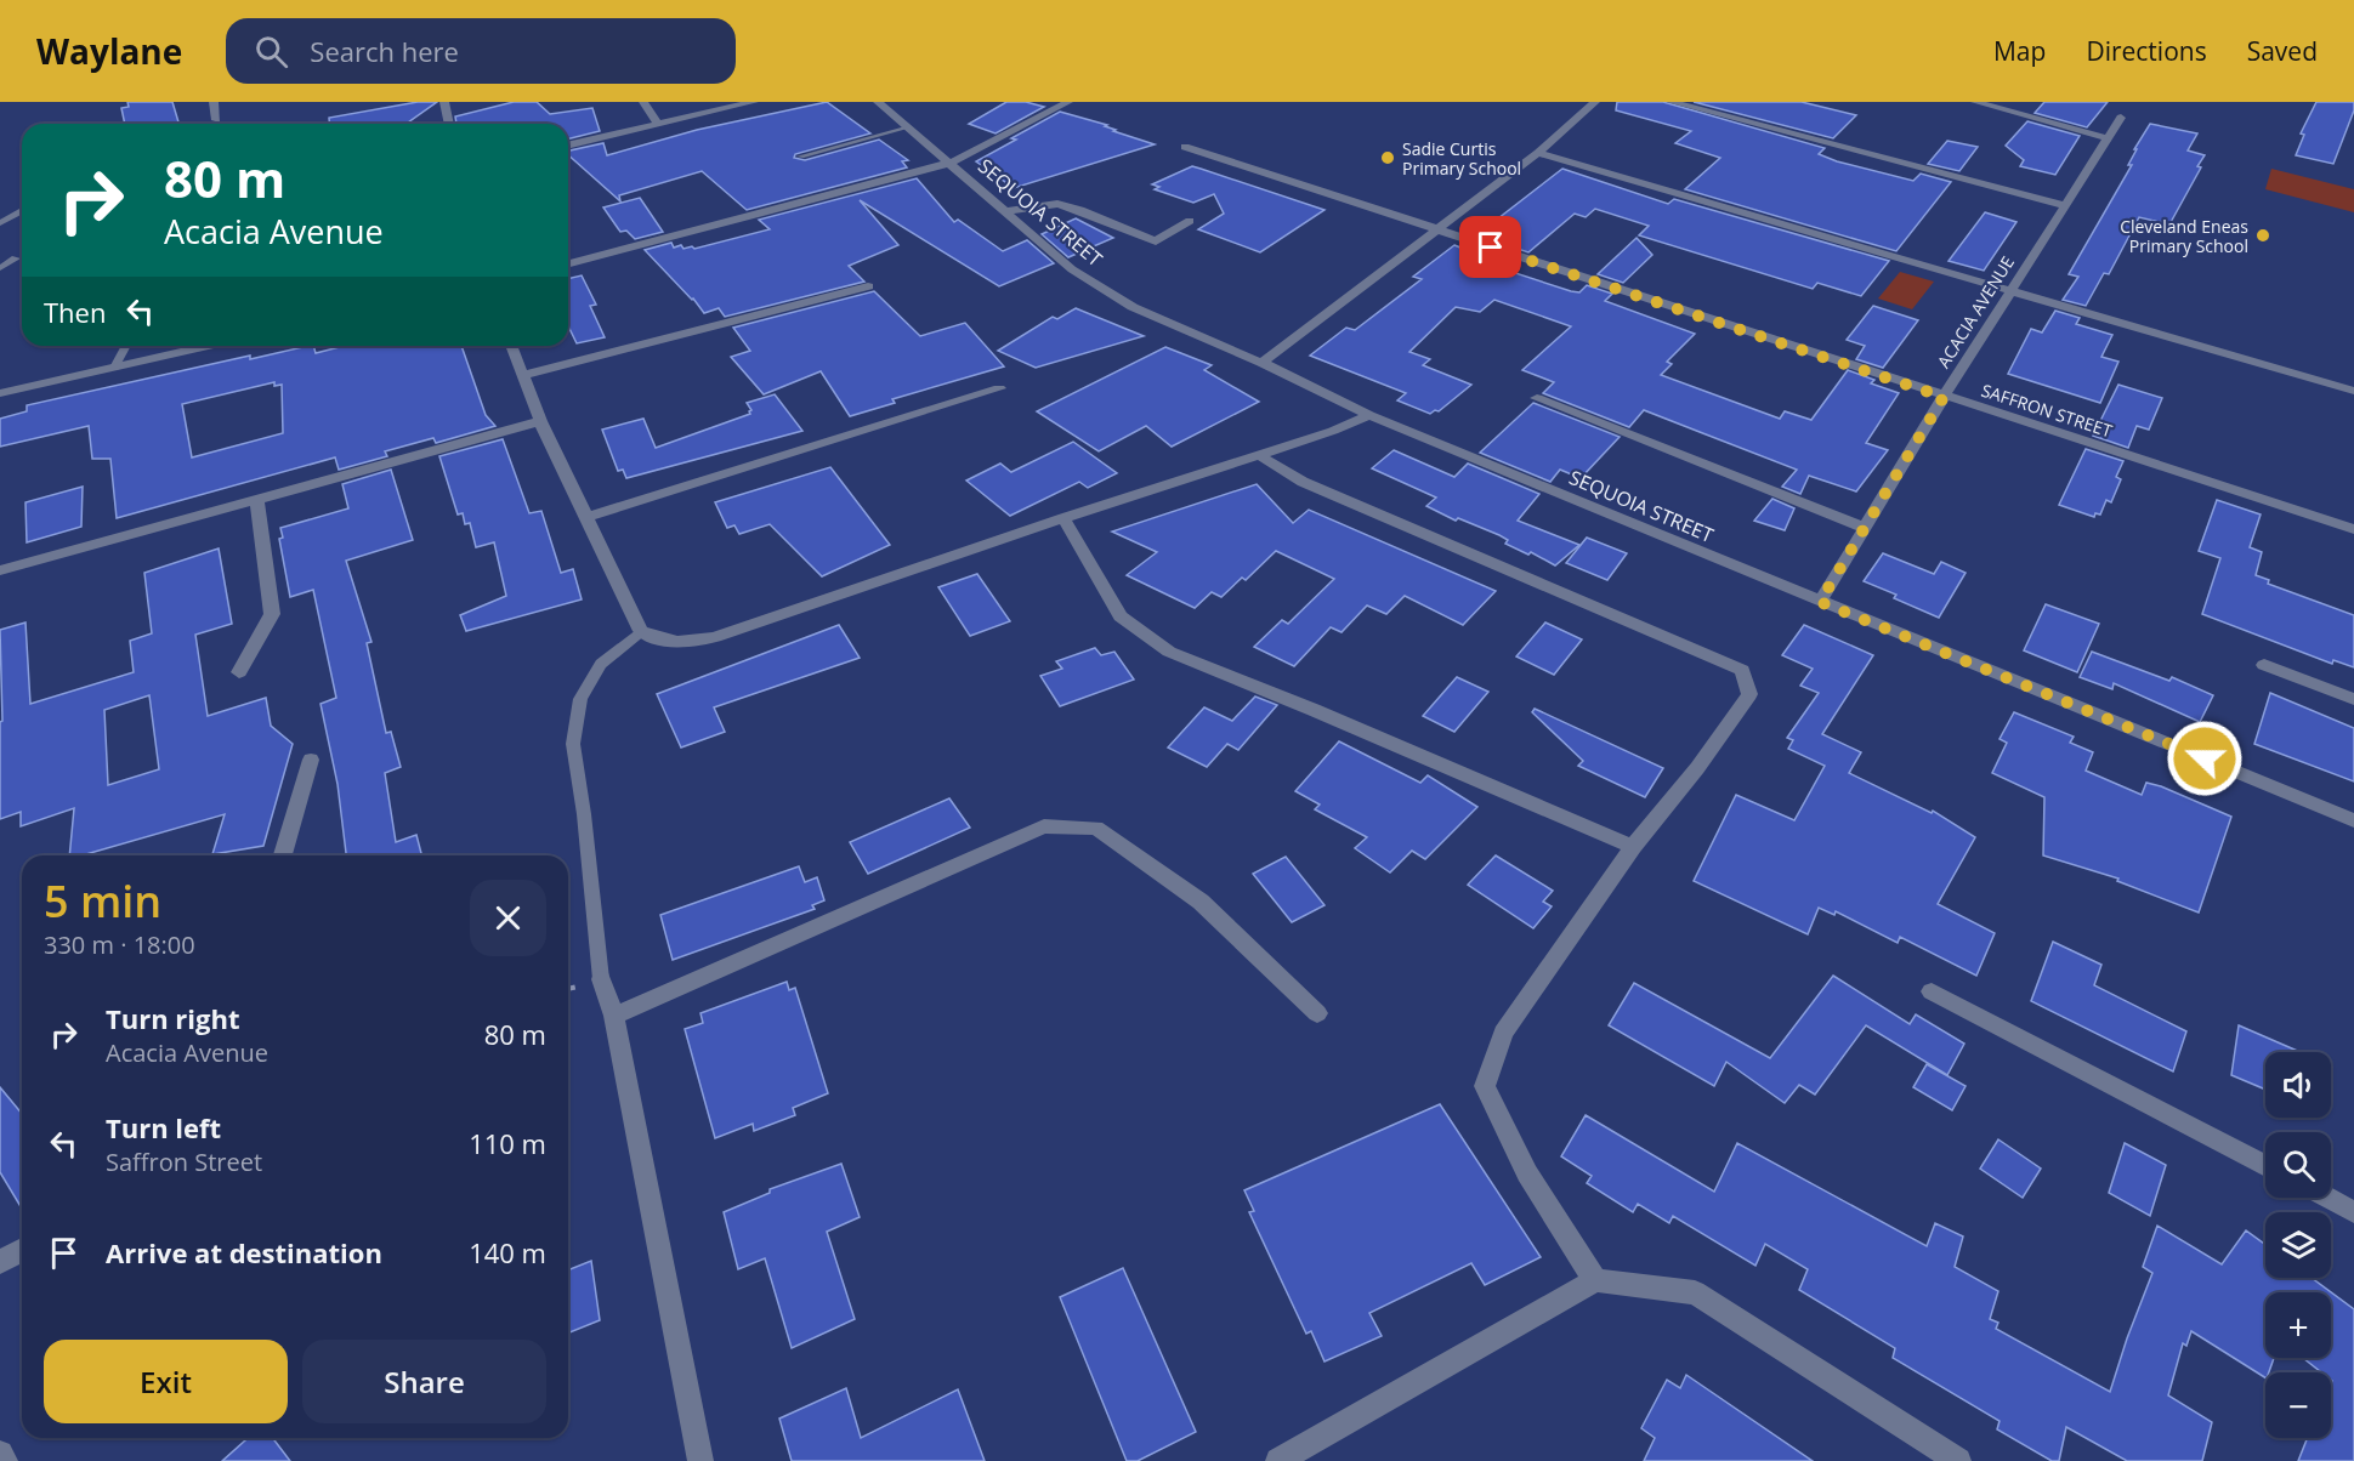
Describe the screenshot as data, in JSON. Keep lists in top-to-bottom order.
{
  "streets": {
    "street": ["SEQUOIA STREET", "ACACIA AVENUE", "SAFFRON STREET"]
  },
  "crossings": [
    ["SEQUOIA STREET", "ACACIA AVENUE"],
    ["ACACIA AVENUE", "SAFFRON STREET"]
  ],
  "places": ["Sadie Curtis Primary School", "Cleveland Eneas Primary School"],
  "page": {
    "header": "Waylane",
    "search": "Search here",
    "nav": ["Map", "Directions", "Saved"],
    "turn": ["80 m", "Acacia Avenue"],
    "then": "Then",
    "heading": ["5 min", "330 m · 18:00"],
    "list": [
      {
        "name": "Turn right",
        "note": "Acacia Avenue",
        "value": "80 m"
      },
      {
        "name": "Turn left",
        "note": "Saffron Street",
        "value": "110 m"
      },
      {
        "name": "Arrive at destination",
        "value": "140 m"
      }
    ],
    "map_buttons": ["+", "−"],
    "buttons": ["Exit", "Share"]
  }
}
